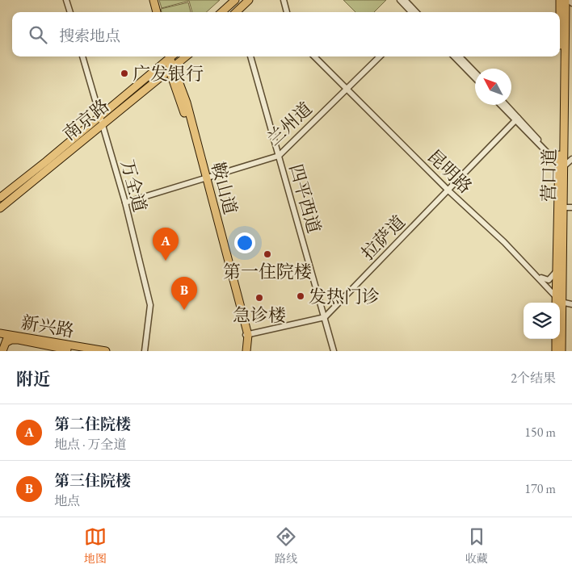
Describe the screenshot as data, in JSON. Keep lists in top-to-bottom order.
{
  "streets": {
    "main road": [
      "南京路",
      "营口道",
      "鞍山道",
      "新兴路"
    ],
    "street": [
      "兰州道",
      "昆明路",
      "万全道",
      "四平西道",
      "拉萨道"
    ]
  },
  "crossings": [
    ["南京路", "万全道"],
    ["南京路", "鞍山道"],
    ["兰州道", "昆明路"],
    ["兰州道", "万全道"],
    ["兰州道", "鞍山道"],
    ["兰州道", "四平西道"],
    ["昆明路", "营口道"],
    ["昆明路", "拉萨道"],
    ["四平西道", "拉萨道"]
  ],
  "places": [
    "广发银行",
    "第一住院楼",
    "发热门诊",
    "急诊楼"
  ],
  "north": "top left",
  "page": {
    "search": "搜索地点",
    "pins": ["A", "B"],
    "heading": ["附近", "2个结果"],
    "list": [
      {
        "mark": "A",
        "name": "第二住院楼",
        "note": "地点 · 万全道",
        "value": "150 m"
      },
      {
        "mark": "B",
        "name": "第三住院楼",
        "note": "地点",
        "value": "170 m"
      }
    ],
    "nav": ["地图", "路线", "收藏"]
  }
}
